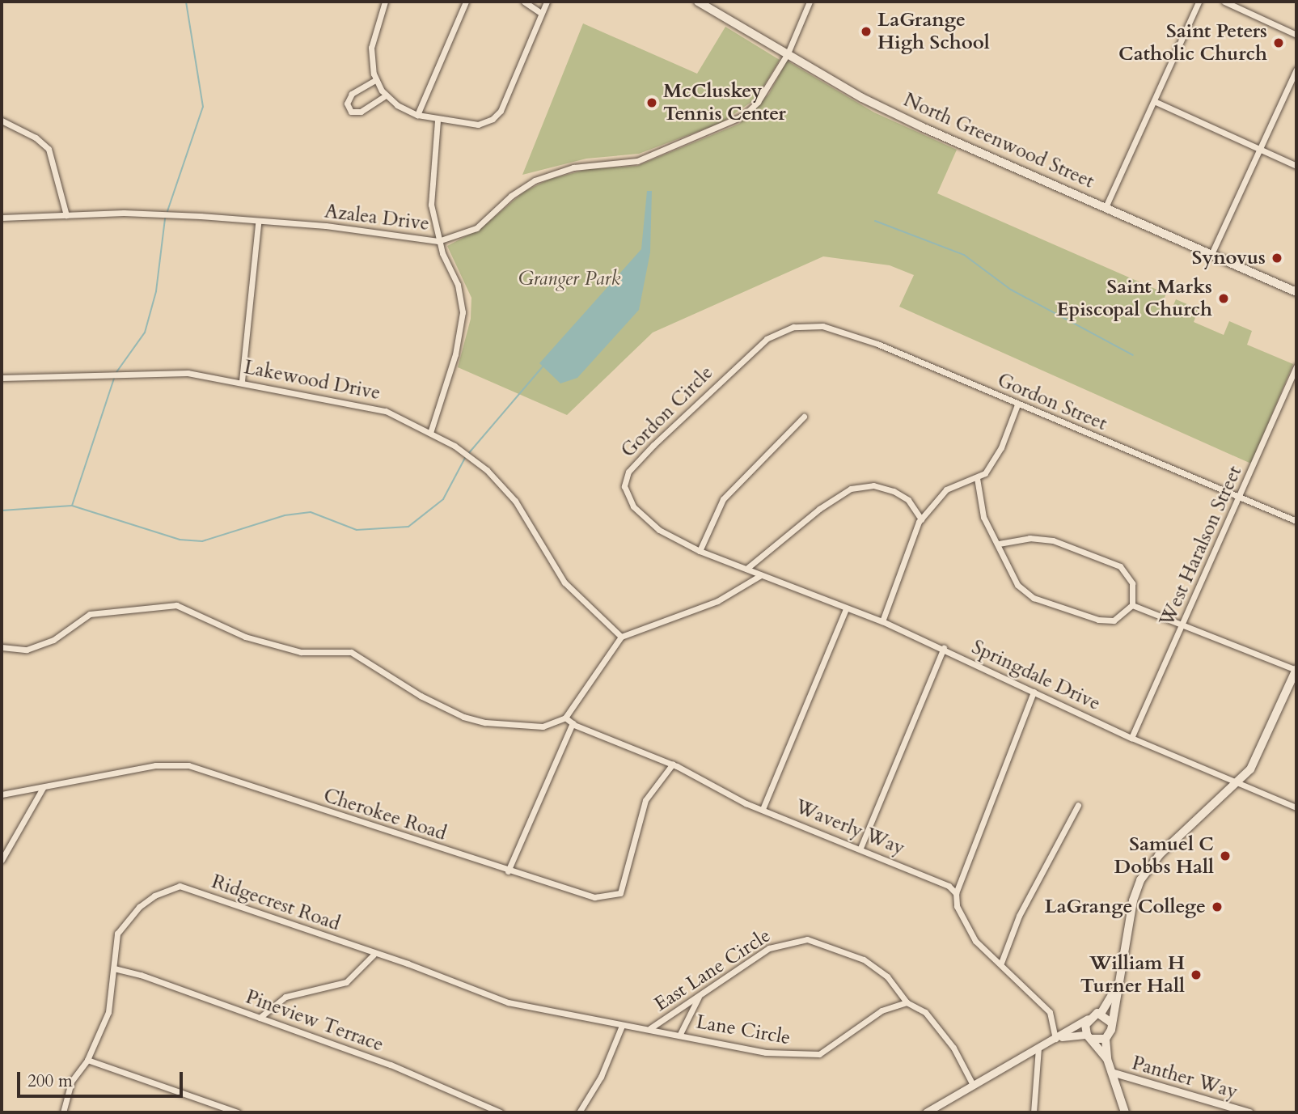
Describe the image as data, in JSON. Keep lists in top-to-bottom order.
{
  "streets": {
    "main road": ["North Greenwood Street"],
    "street": [
      "Azalea Drive",
      "Lakewood Drive",
      "Gordon Street",
      "Gordon Circle",
      "West Haralson Street",
      "Springdale Drive",
      "Cherokee Road",
      "Waverly Way",
      "Ridgecrest Road",
      "East Lane Circle",
      "Pineview Terrace",
      "Lane Circle",
      "Panther Way"
    ]
  },
  "crossings": [
    ["North Greenwood Street", "Azalea Drive"],
    ["Gordon Street", "Gordon Circle"],
    ["Gordon Street", "West Haralson Street"],
    ["Gordon Circle", "Springdale Drive"],
    ["West Haralson Street", "Springdale Drive"],
    ["Cherokee Road", "Waverly Way"],
    ["Ridgecrest Road", "Pineview Terrace"],
    ["Ridgecrest Road", "Lane Circle"],
    ["East Lane Circle", "Lane Circle"]
  ],
  "parks": ["Granger Park"],
  "places": [
    "LaGrange High School",
    "Saint Peters Catholic Church",
    "McCluskey Tennis Center",
    "Synovus",
    "Saint Marks Episcopal Church",
    "Samuel C Dobbs Hall",
    "LaGrange College",
    "William H Turner Hall"
  ],
  "scale_bar": "200 m"
}
